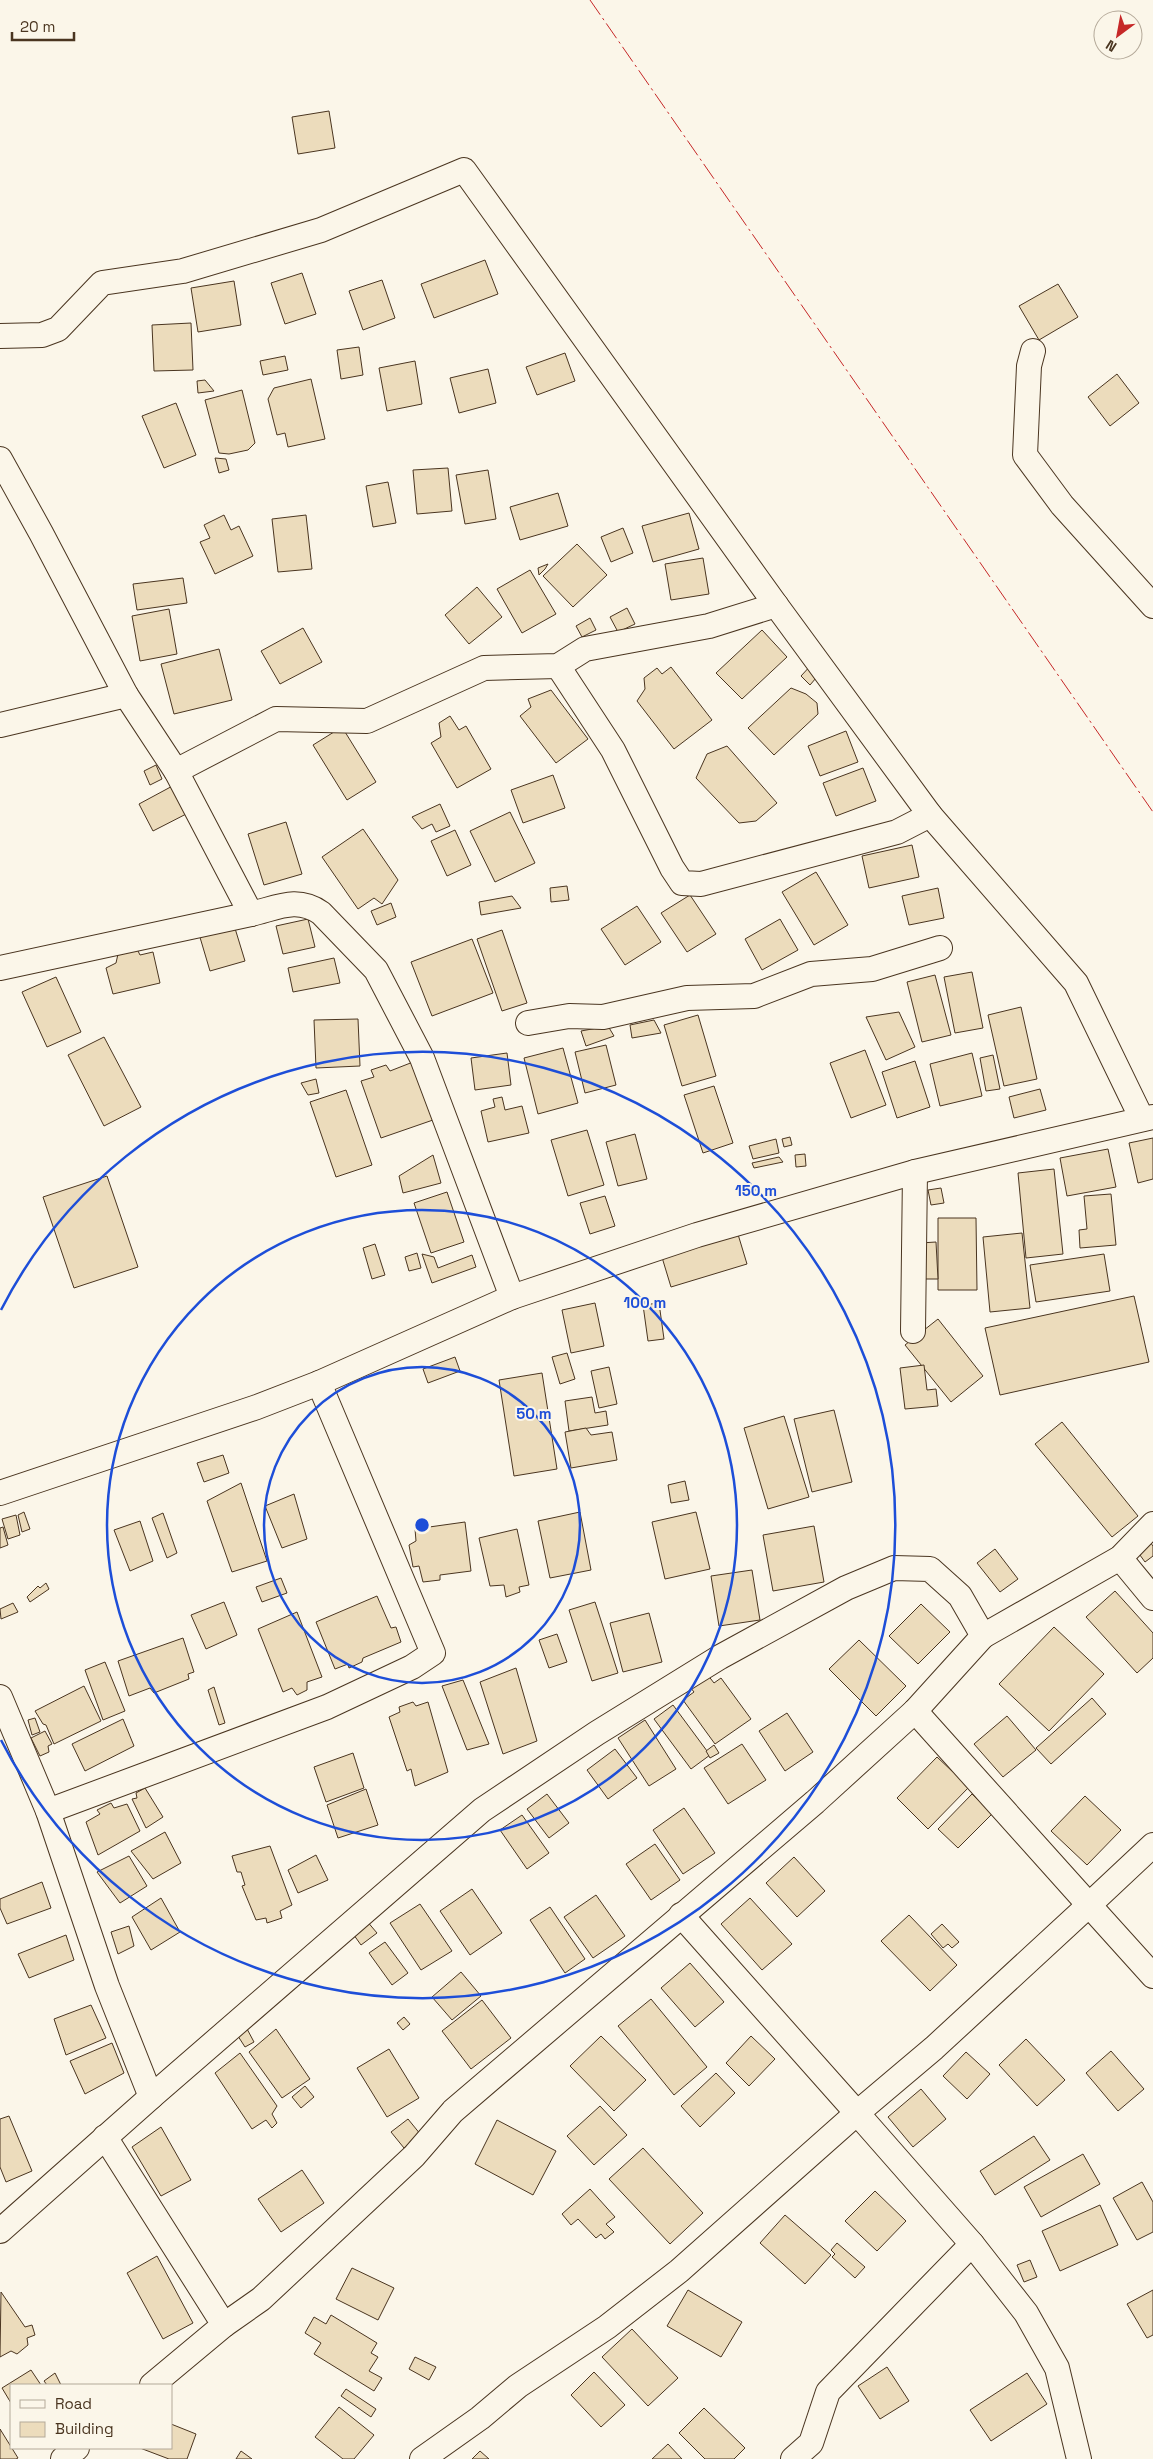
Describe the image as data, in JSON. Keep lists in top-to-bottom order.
{
  "legend": ["Road", "Building"],
  "scale_bar": "20 m",
  "north": "bottom left",
  "rings": ["150 m", "100 m", "50 m"]
}
